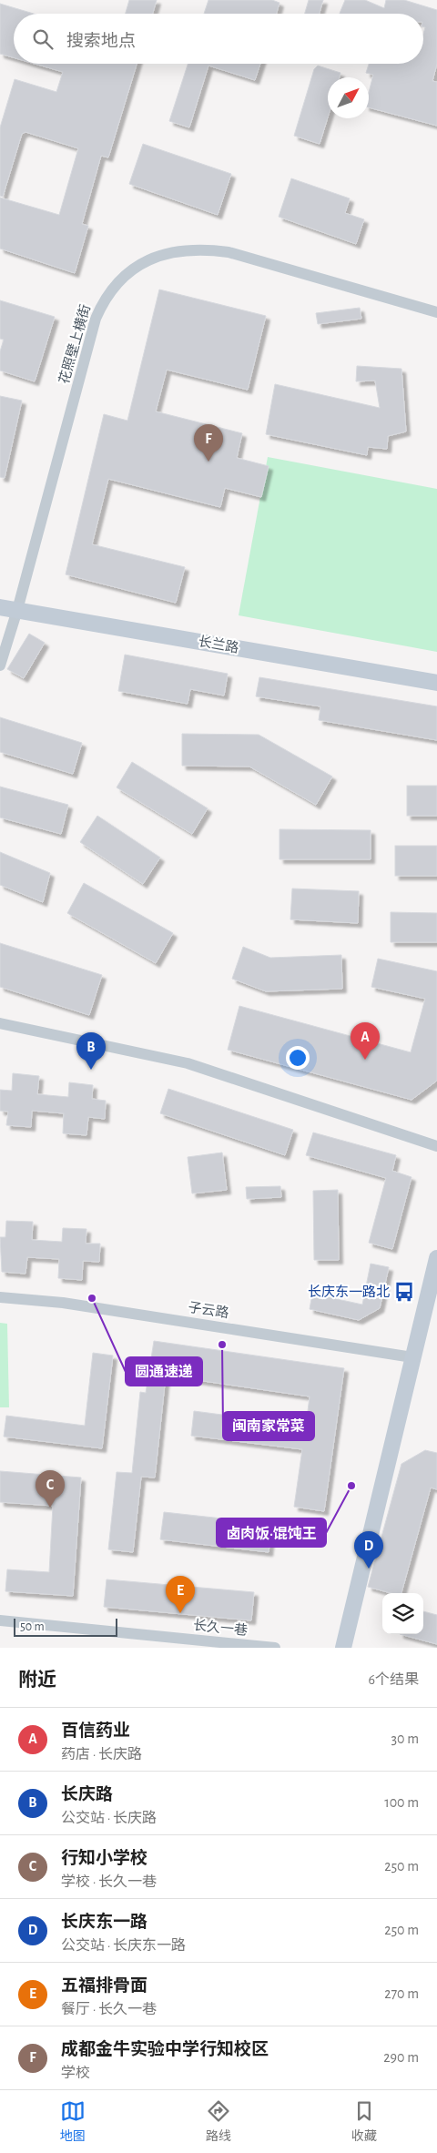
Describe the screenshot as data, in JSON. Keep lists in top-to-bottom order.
{
  "streets": {
    "street": [
      "花照壁上横街",
      "长兰路",
      "子云路",
      "长久一巷"
    ]
  },
  "crossings": [
    ["花照壁上横街", "长兰路"]
  ],
  "places": {
    "bus stop": ["长庆东一路北"],
    "other": ["圆通速递", "闽南家常菜", "卤肉饭·馄饨王"]
  },
  "scale_bar": "50 m",
  "north": "top right",
  "page": {
    "search": "搜索地点",
    "pins": [
      "F",
      "A",
      "B",
      "C",
      "D",
      "E"
    ],
    "scale": "50 m",
    "heading": ["附近", "6个结果"],
    "list": [
      {
        "mark": "A",
        "name": "百信药业",
        "note": "药店 · 长庆路",
        "value": "30 m"
      },
      {
        "mark": "B",
        "name": "长庆路",
        "note": "公交站 · 长庆路",
        "value": "100 m"
      },
      {
        "mark": "C",
        "name": "行知小学校",
        "note": "学校 · 长久一巷",
        "value": "250 m"
      },
      {
        "mark": "D",
        "name": "长庆东一路",
        "note": "公交站 · 长庆东一路",
        "value": "250 m"
      },
      {
        "mark": "E",
        "name": "五福排骨面",
        "note": "餐厅 · 长久一巷",
        "value": "270 m"
      },
      {
        "mark": "F",
        "name": "成都金牛实验中学行知校区",
        "note": "学校",
        "value": "290 m"
      }
    ],
    "nav": ["地图", "路线", "收藏"]
  }
}
